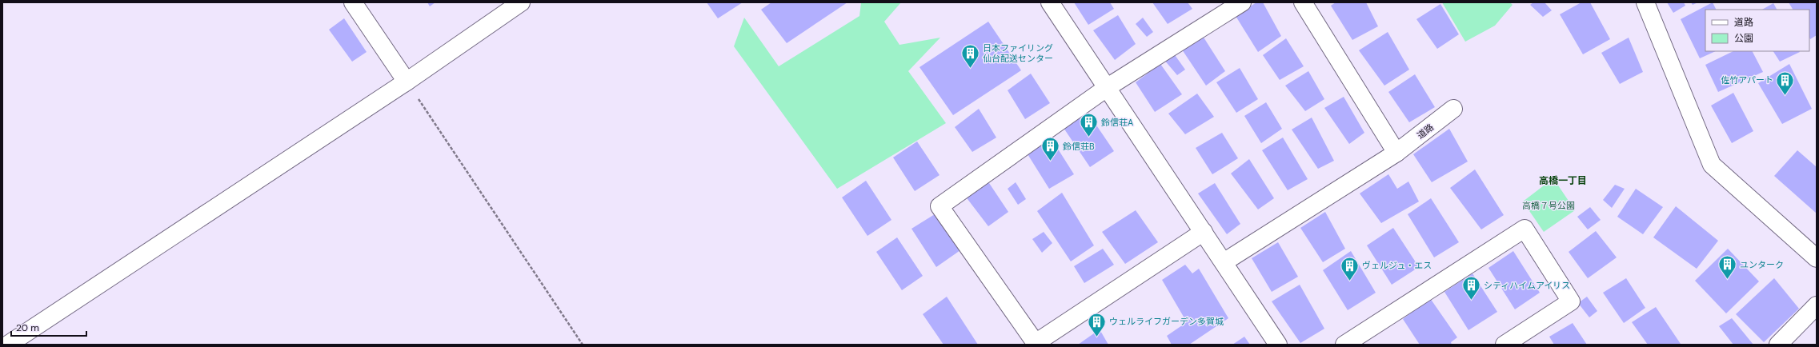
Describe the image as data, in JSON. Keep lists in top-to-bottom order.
{
  "streets": {
    "street": ["道路"]
  },
  "districts": ["高橋一丁目"],
  "parks": ["高橋７号公園"],
  "places": {
    "building": [
      "日本ファイリング 仙台配送センター",
      "佐竹アパート",
      "鈴信荘A",
      "鈴信荘B",
      "ユンターク",
      "ヴェルジュ・エス",
      "シティハイムアイリス",
      "ウェルライフガーデン多賀城"
    ]
  },
  "legend": ["道路", "公園"],
  "scale_bar": "20 m"
}
